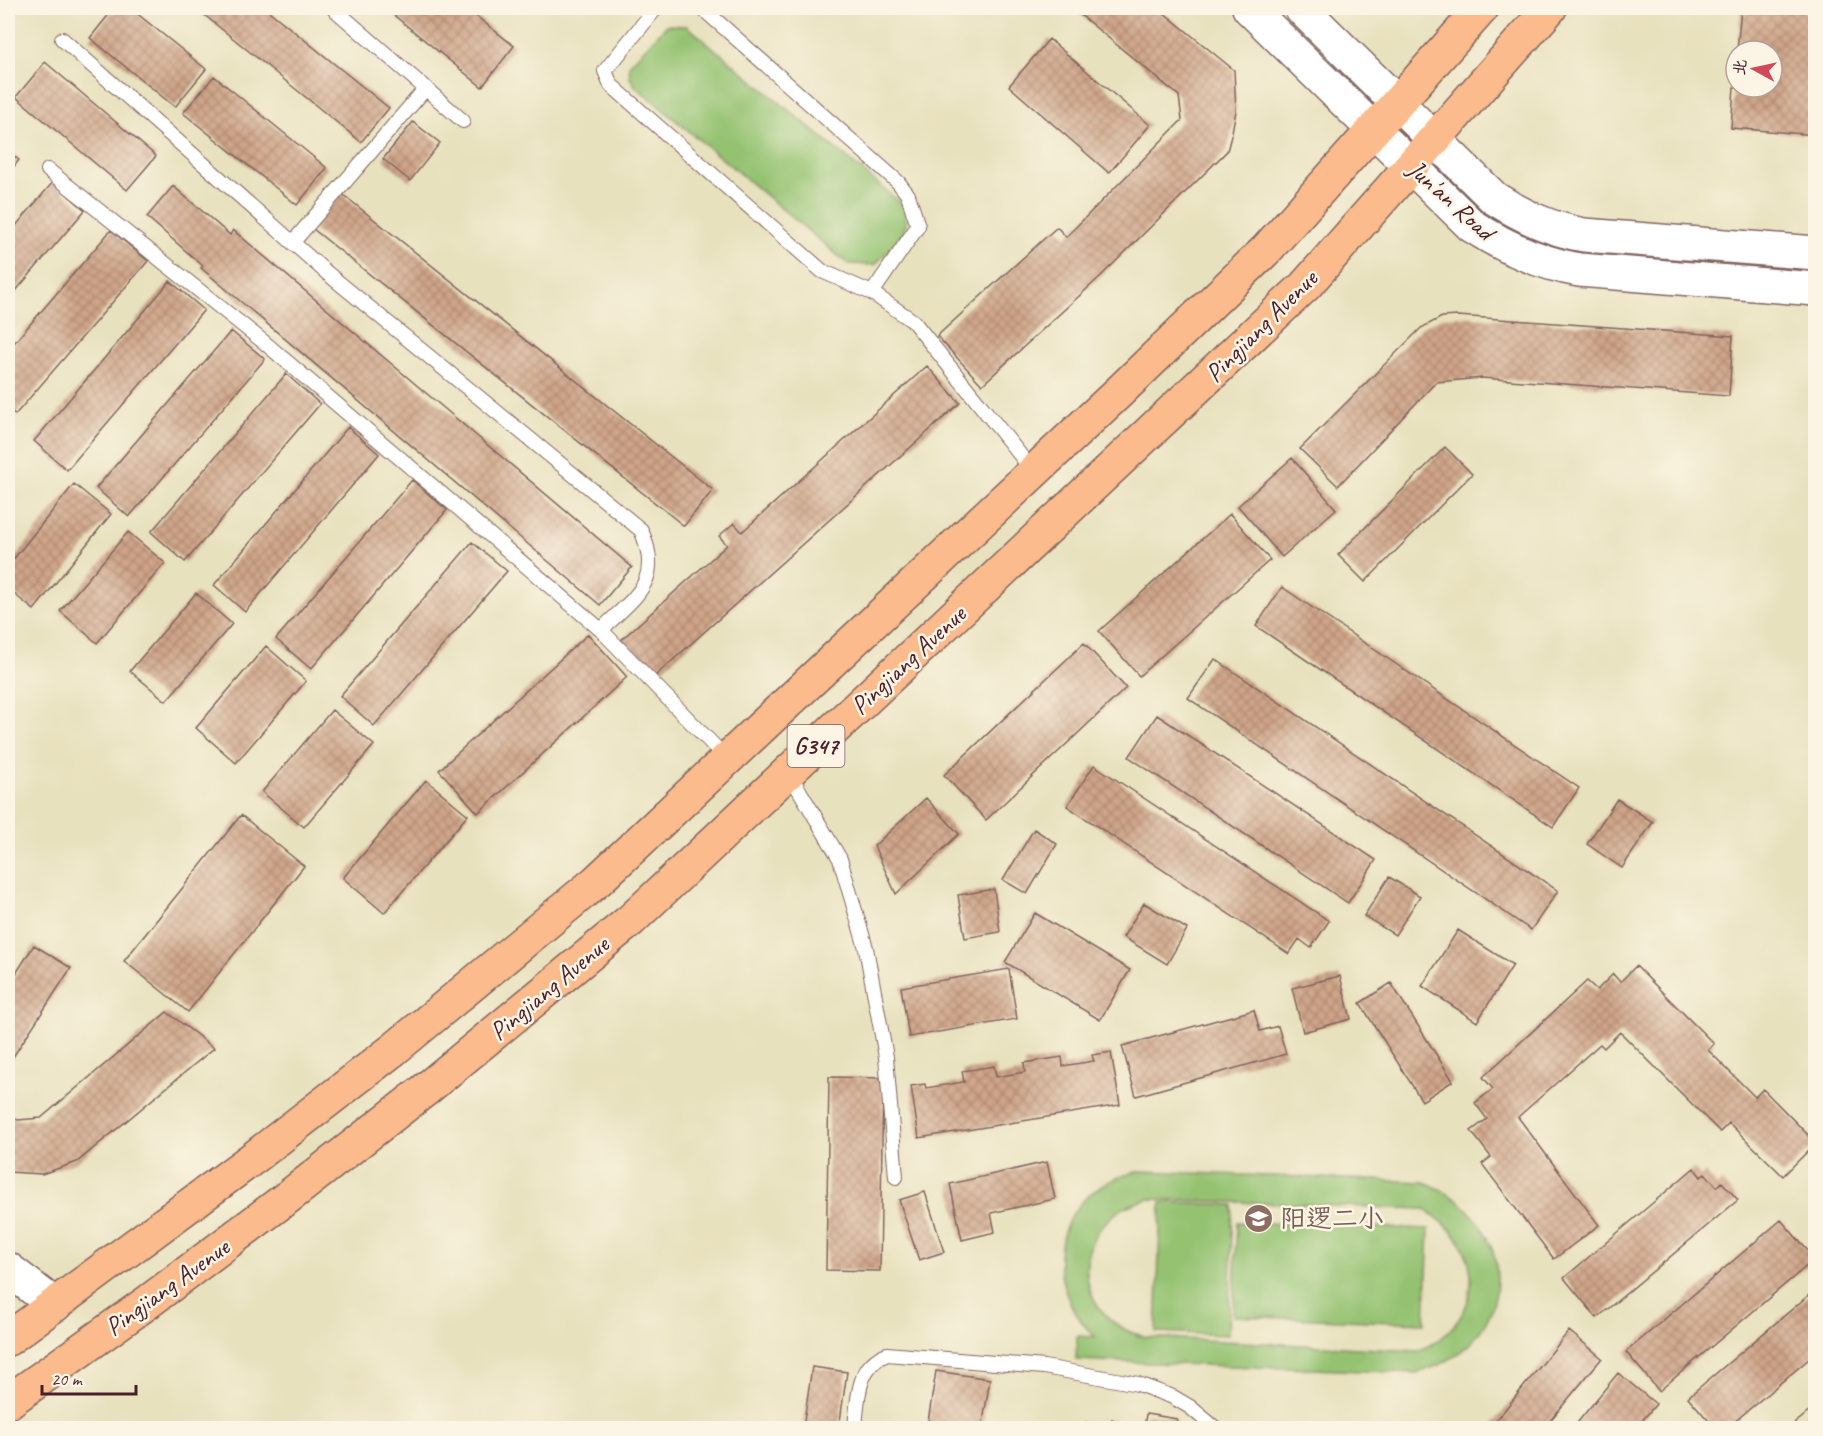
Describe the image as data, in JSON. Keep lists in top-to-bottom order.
{
  "streets": {
    "highway": ["Pingjiang Avenue", "G347"],
    "street": ["Jun'an Road"]
  },
  "crossings": [
    ["Jun'an Road", "Pingjiang Avenue"]
  ],
  "places": {
    "school or university": ["阳逻二小"]
  },
  "scale_bar": "20 m",
  "north": "left"
}
